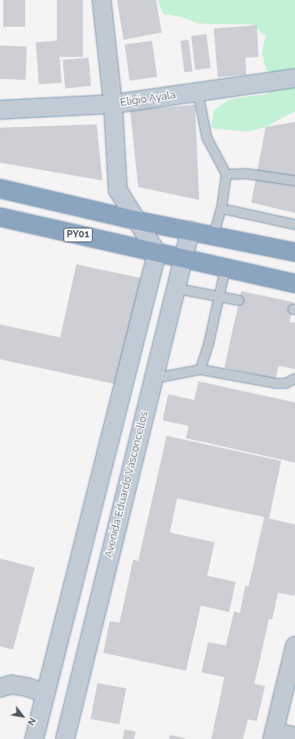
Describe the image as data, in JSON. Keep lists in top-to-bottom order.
{
  "streets": {
    "highway": ["PY01"],
    "street": ["Eligio Ayala", "Avenida Eduardo Vasconcellos"]
  },
  "crossings": [
    ["PY01", "Avenida Eduardo Vasconcellos"]
  ],
  "north": "bottom right"
}
